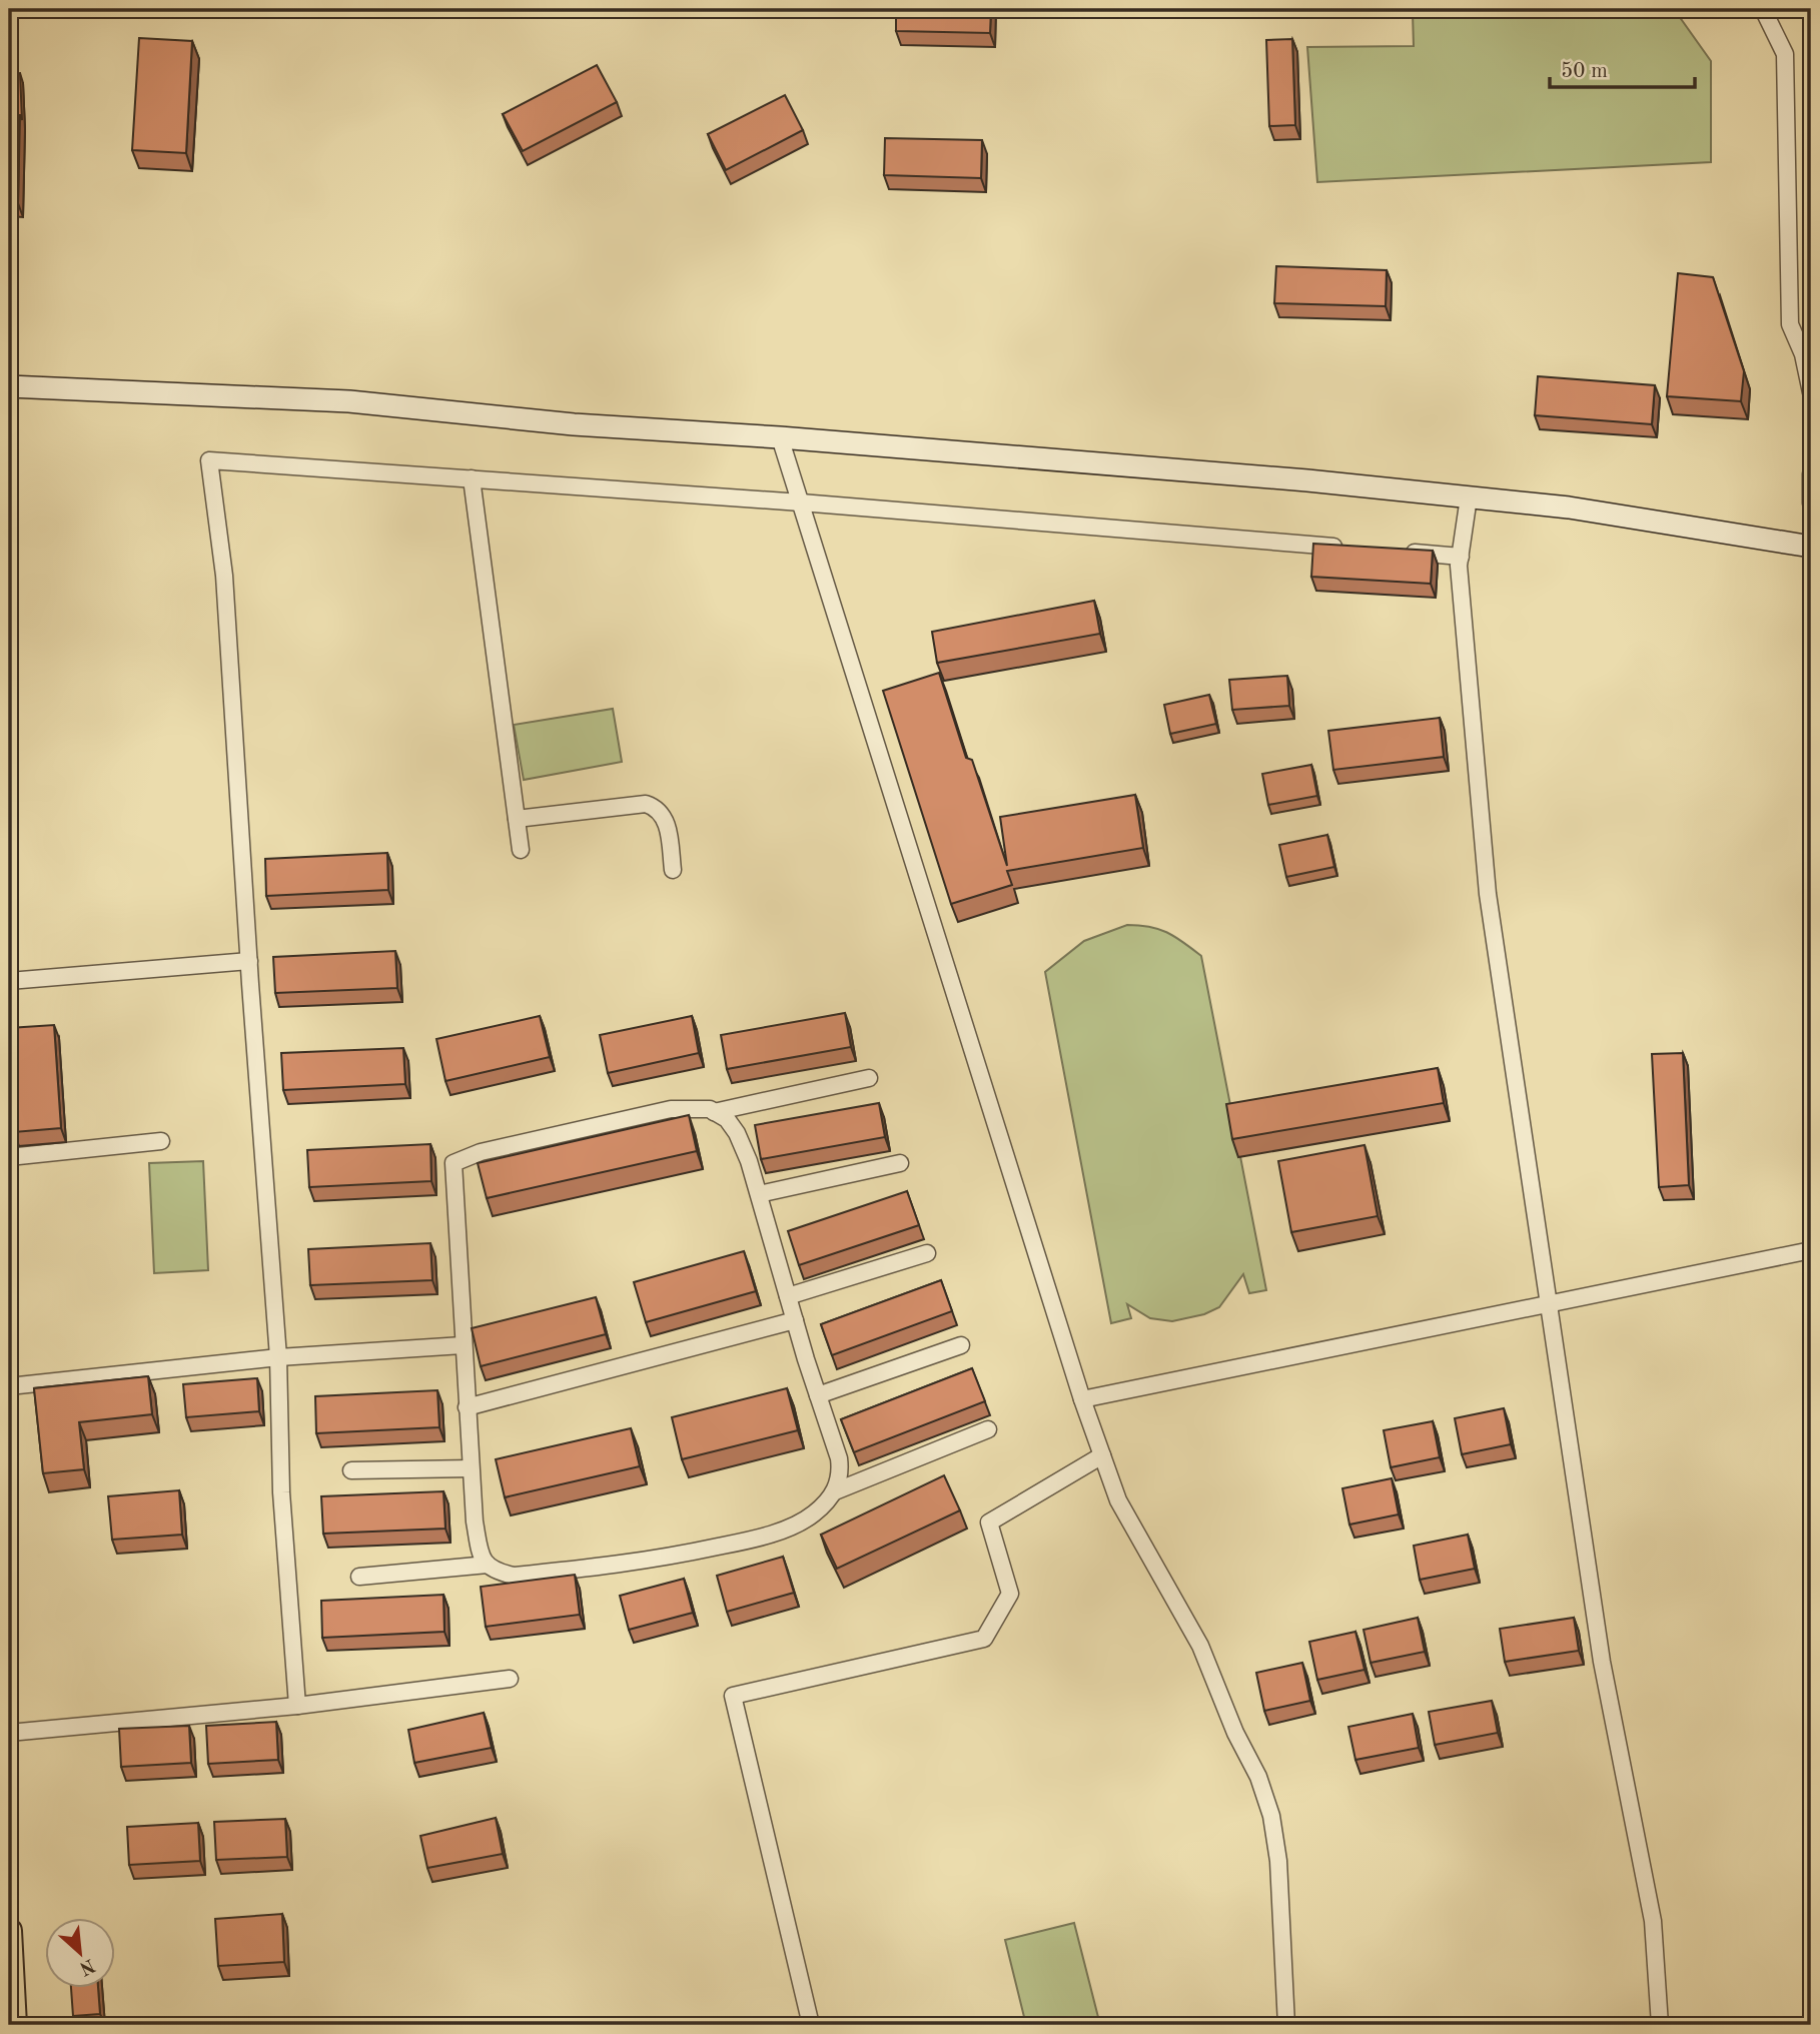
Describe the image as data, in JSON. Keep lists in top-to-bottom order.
{
  "scale_bar": "50 m",
  "north": "bottom right"
}
